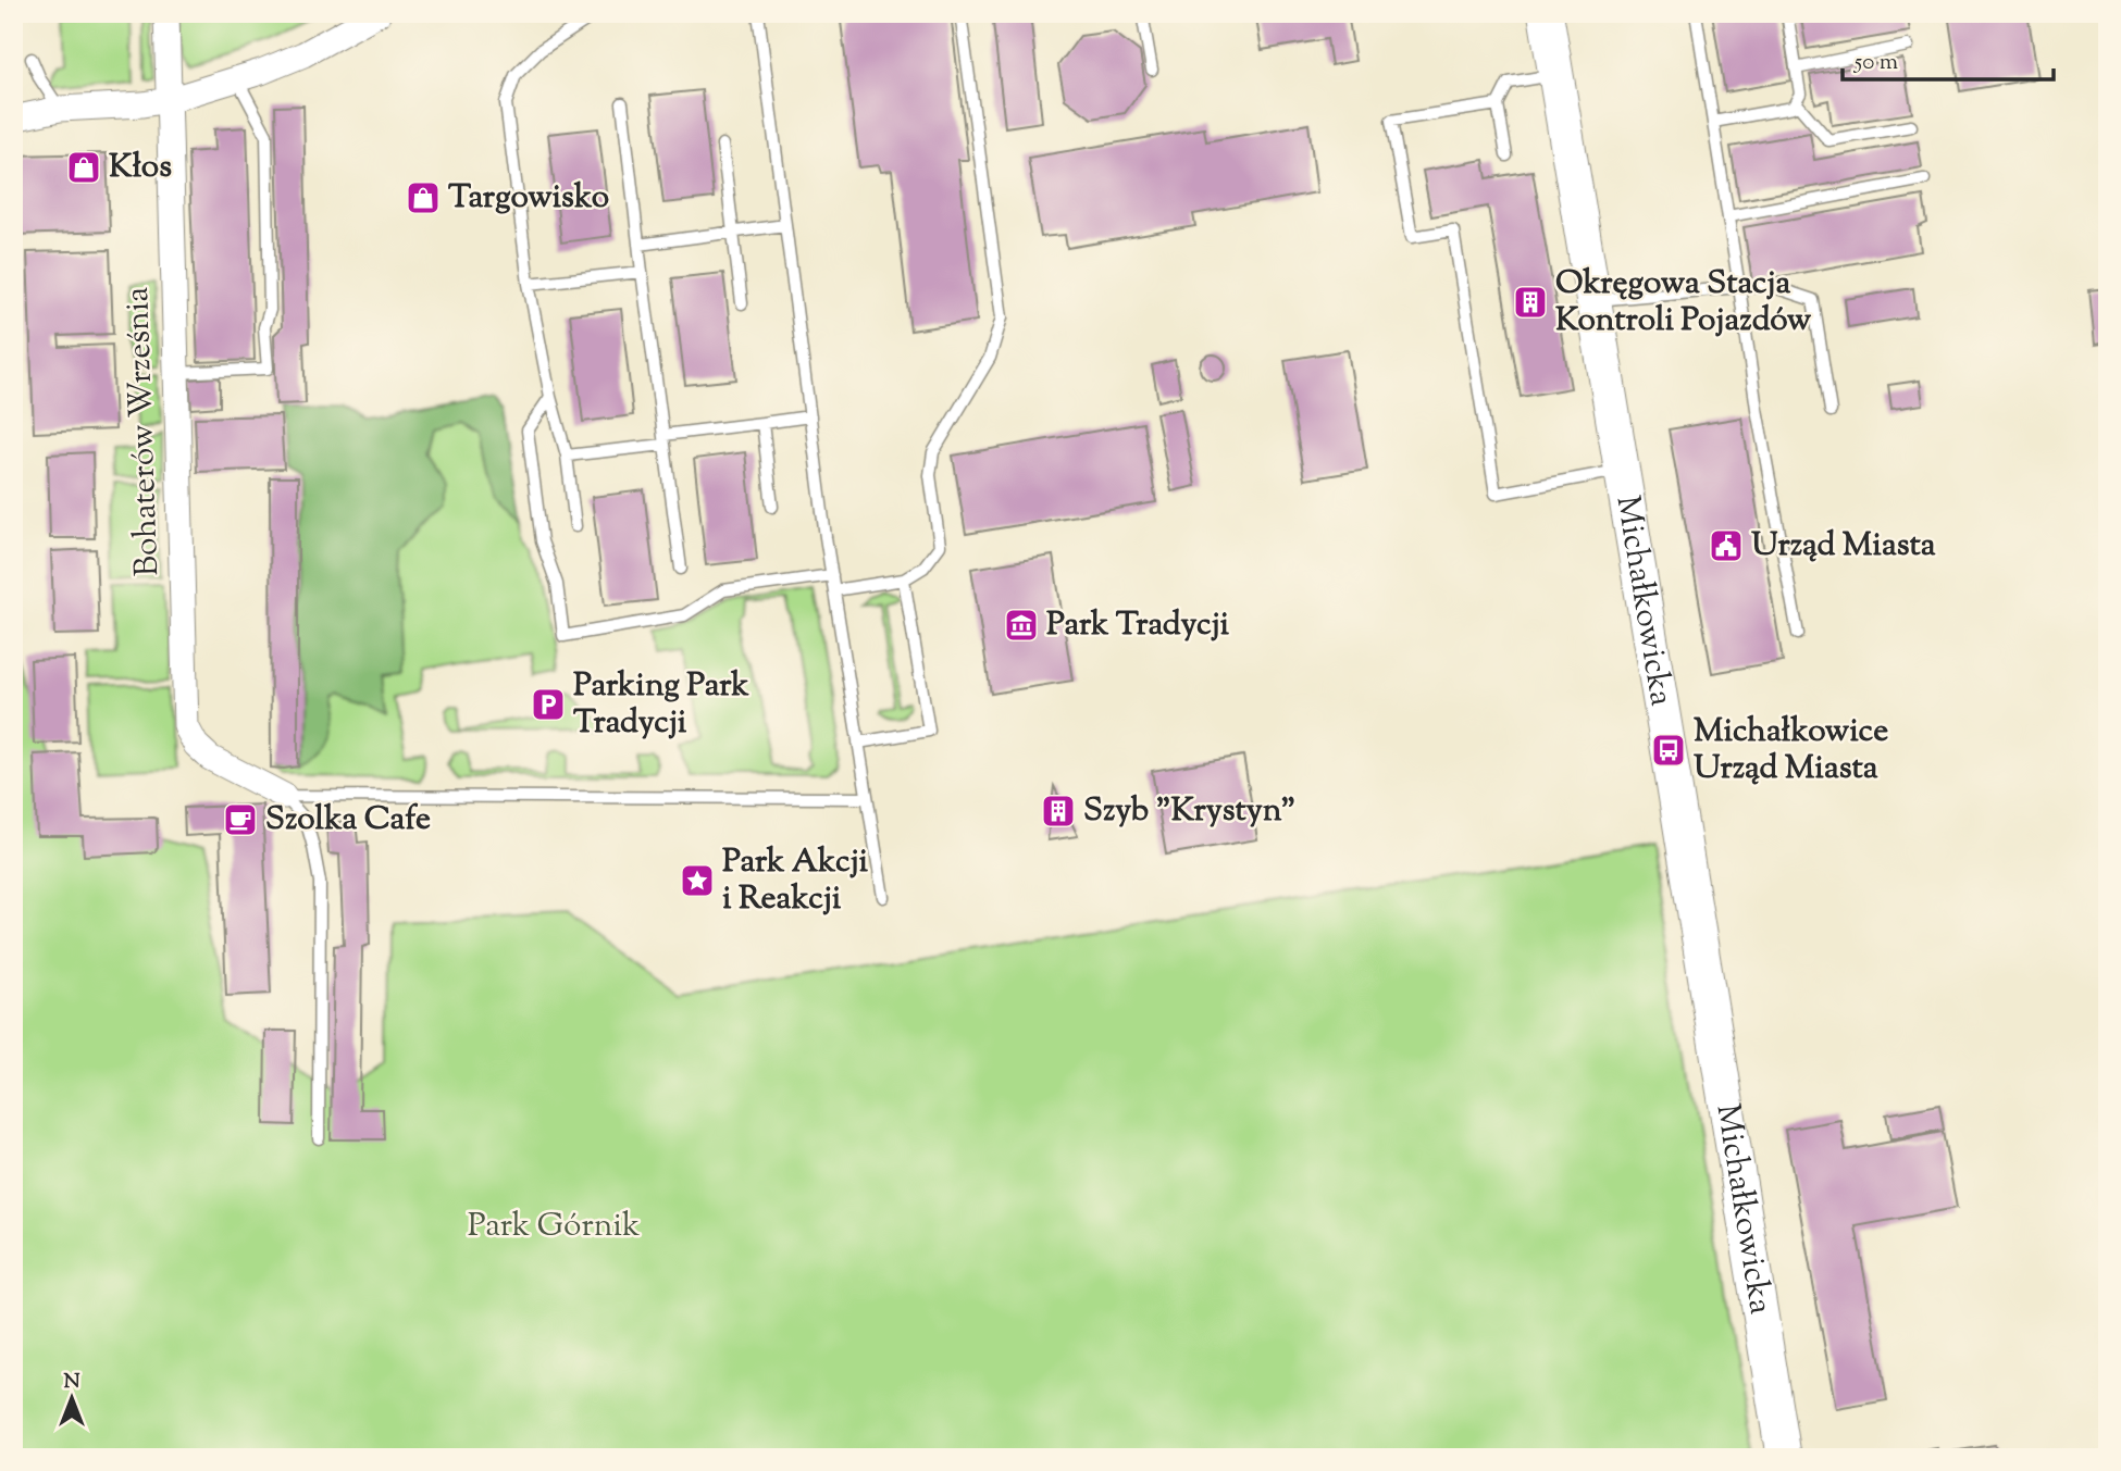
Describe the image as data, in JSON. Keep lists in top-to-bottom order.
{
  "streets": {
    "street": ["Bohaterów Września", "Michałkowicka"]
  },
  "parks": ["Park Górnik"],
  "places": {
    "shop": ["Kłos", "Targowisko"],
    "building": ["Okręgowa Stacja Kontroli Pojazdów", "Szyb \"Krystyn\""],
    "public building": ["Urząd Miasta"],
    "museum": ["Park Tradycji"],
    "parking": ["Parking Park Tradycji"],
    "bus stop": ["Michałkowice Urząd Miasta"],
    "cafe": ["Szolka Cafe"],
    "place": ["Park Akcji i Reakcji"]
  },
  "scale_bar": "50 m",
  "north": "top"
}
